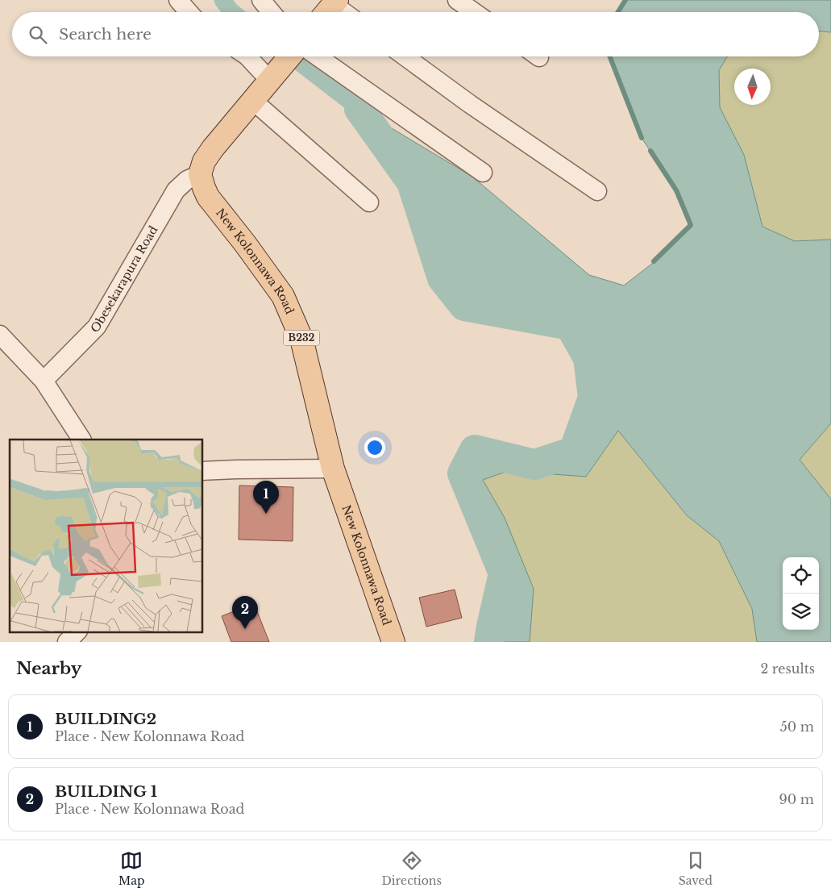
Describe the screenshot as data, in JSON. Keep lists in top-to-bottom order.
{
  "streets": {
    "main road": ["New Kolonnawa Road", "B232"],
    "street": ["Obesekarapura Road"]
  },
  "crossings": [
    ["New Kolonnawa Road", "Obesekarapura Road"]
  ],
  "north": "bottom",
  "page": {
    "search": "Search here",
    "pins": ["1", "2"],
    "heading": ["Nearby", "2 results"],
    "list": [
      {
        "mark": "1",
        "name": "BUILDING2",
        "note": "Place · New Kolonnawa Road",
        "value": "50 m"
      },
      {
        "mark": "2",
        "name": "BUILDING 1",
        "note": "Place · New Kolonnawa Road",
        "value": "90 m"
      }
    ],
    "nav": ["Map", "Directions", "Saved"]
  }
}
